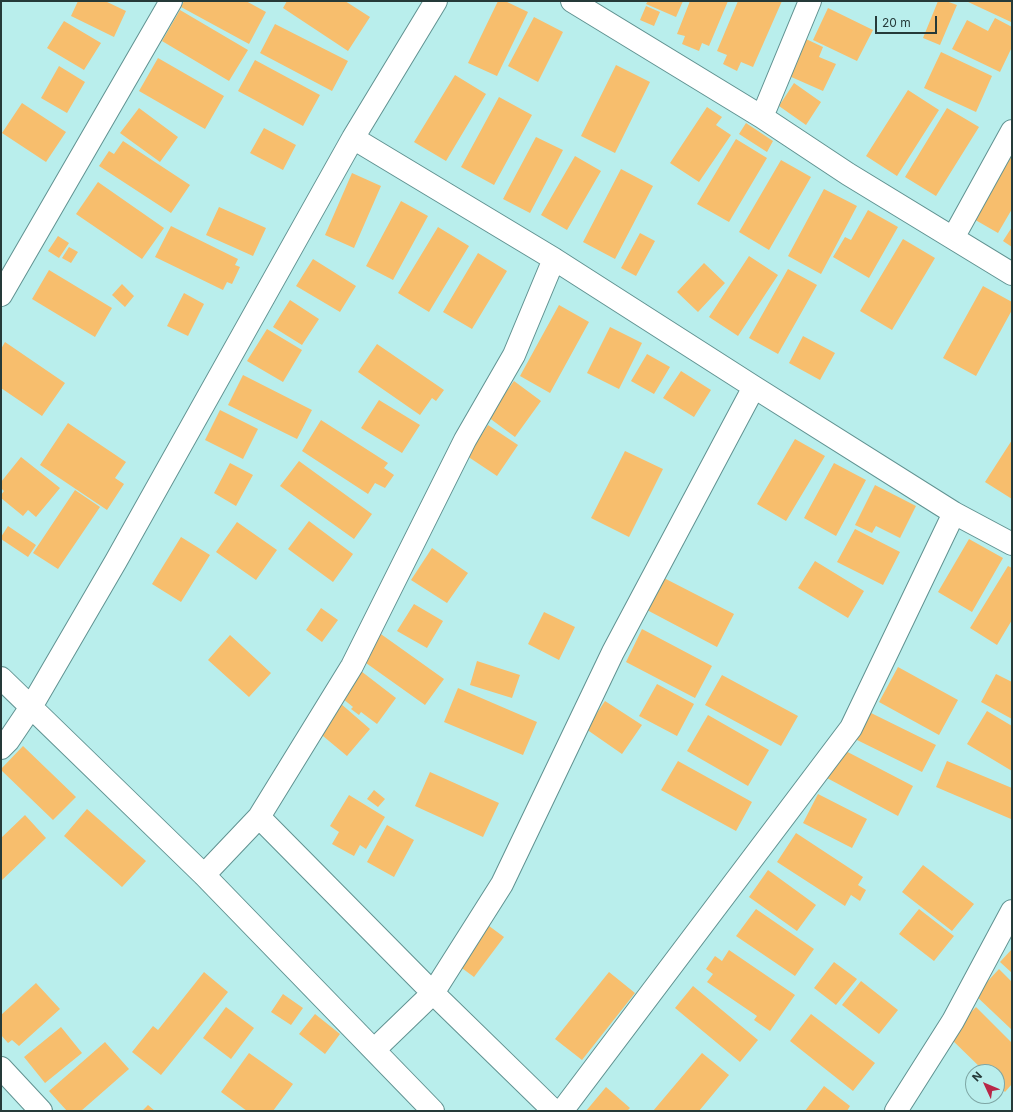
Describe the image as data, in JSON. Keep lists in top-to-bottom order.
{
  "scale_bar": "20 m",
  "north": "top left"
}
